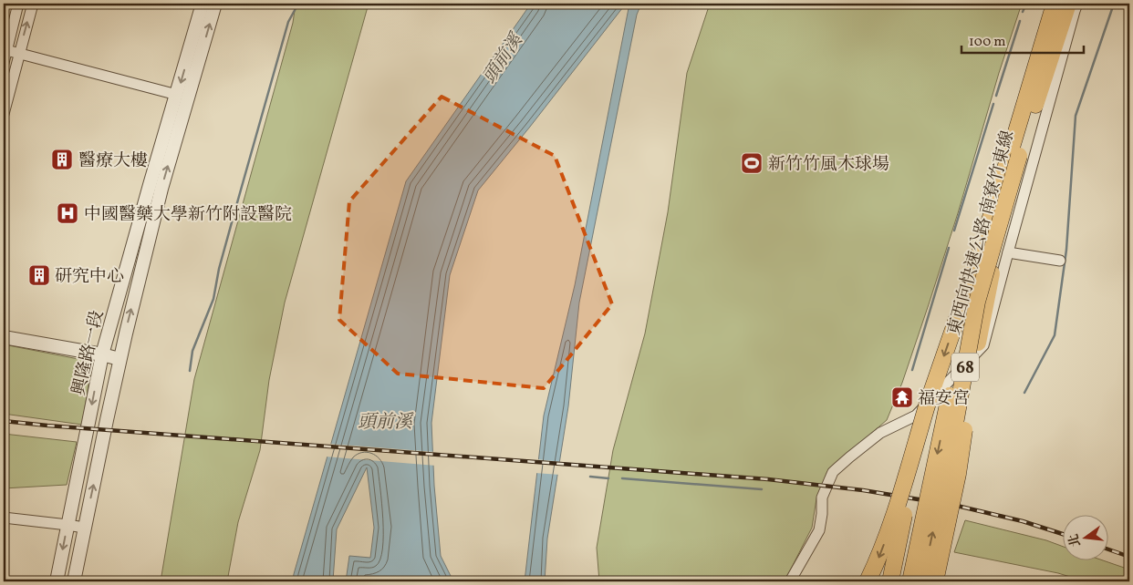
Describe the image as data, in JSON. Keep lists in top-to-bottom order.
{
  "streets": {
    "highway": ["東西向快速公路 南寮竹東線", "68"],
    "street": ["興隆路一段"]
  },
  "water": ["頭前溪"],
  "places": {
    "building": ["醫療大樓", "研究中心"],
    "sports": ["新竹竹風木球場"],
    "hospital": ["中國醫藥大學新竹附設醫院"],
    "temple": ["福安宮"]
  },
  "scale_bar": "100 m",
  "north": "left"
}
